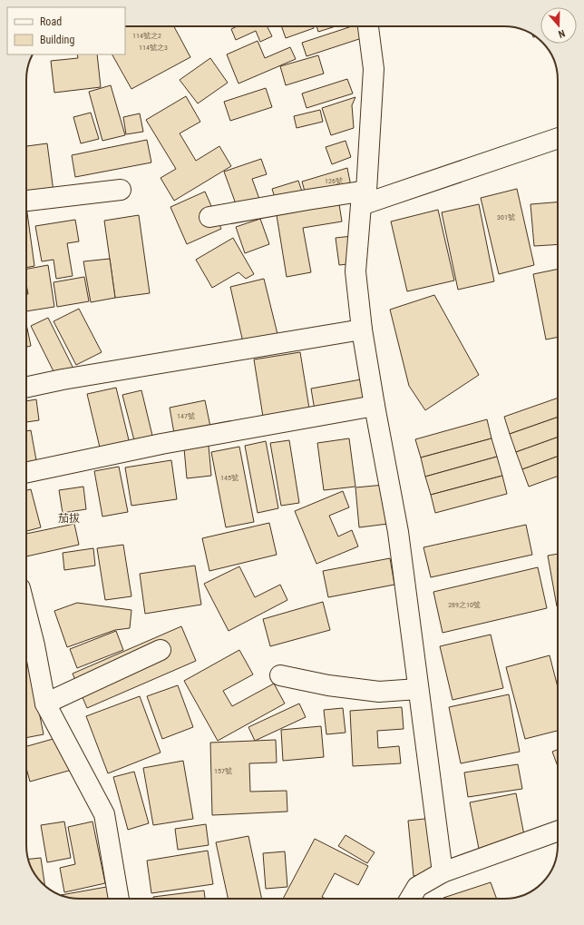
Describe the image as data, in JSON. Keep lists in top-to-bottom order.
{
  "districts": ["茄拔"],
  "house_numbers": [
    "114號之2",
    "114號之3",
    "126號",
    "301號",
    "147號",
    "145號",
    "289之10號",
    "157號"
  ],
  "legend": ["Road", "Building"],
  "north": "bottom"
}
